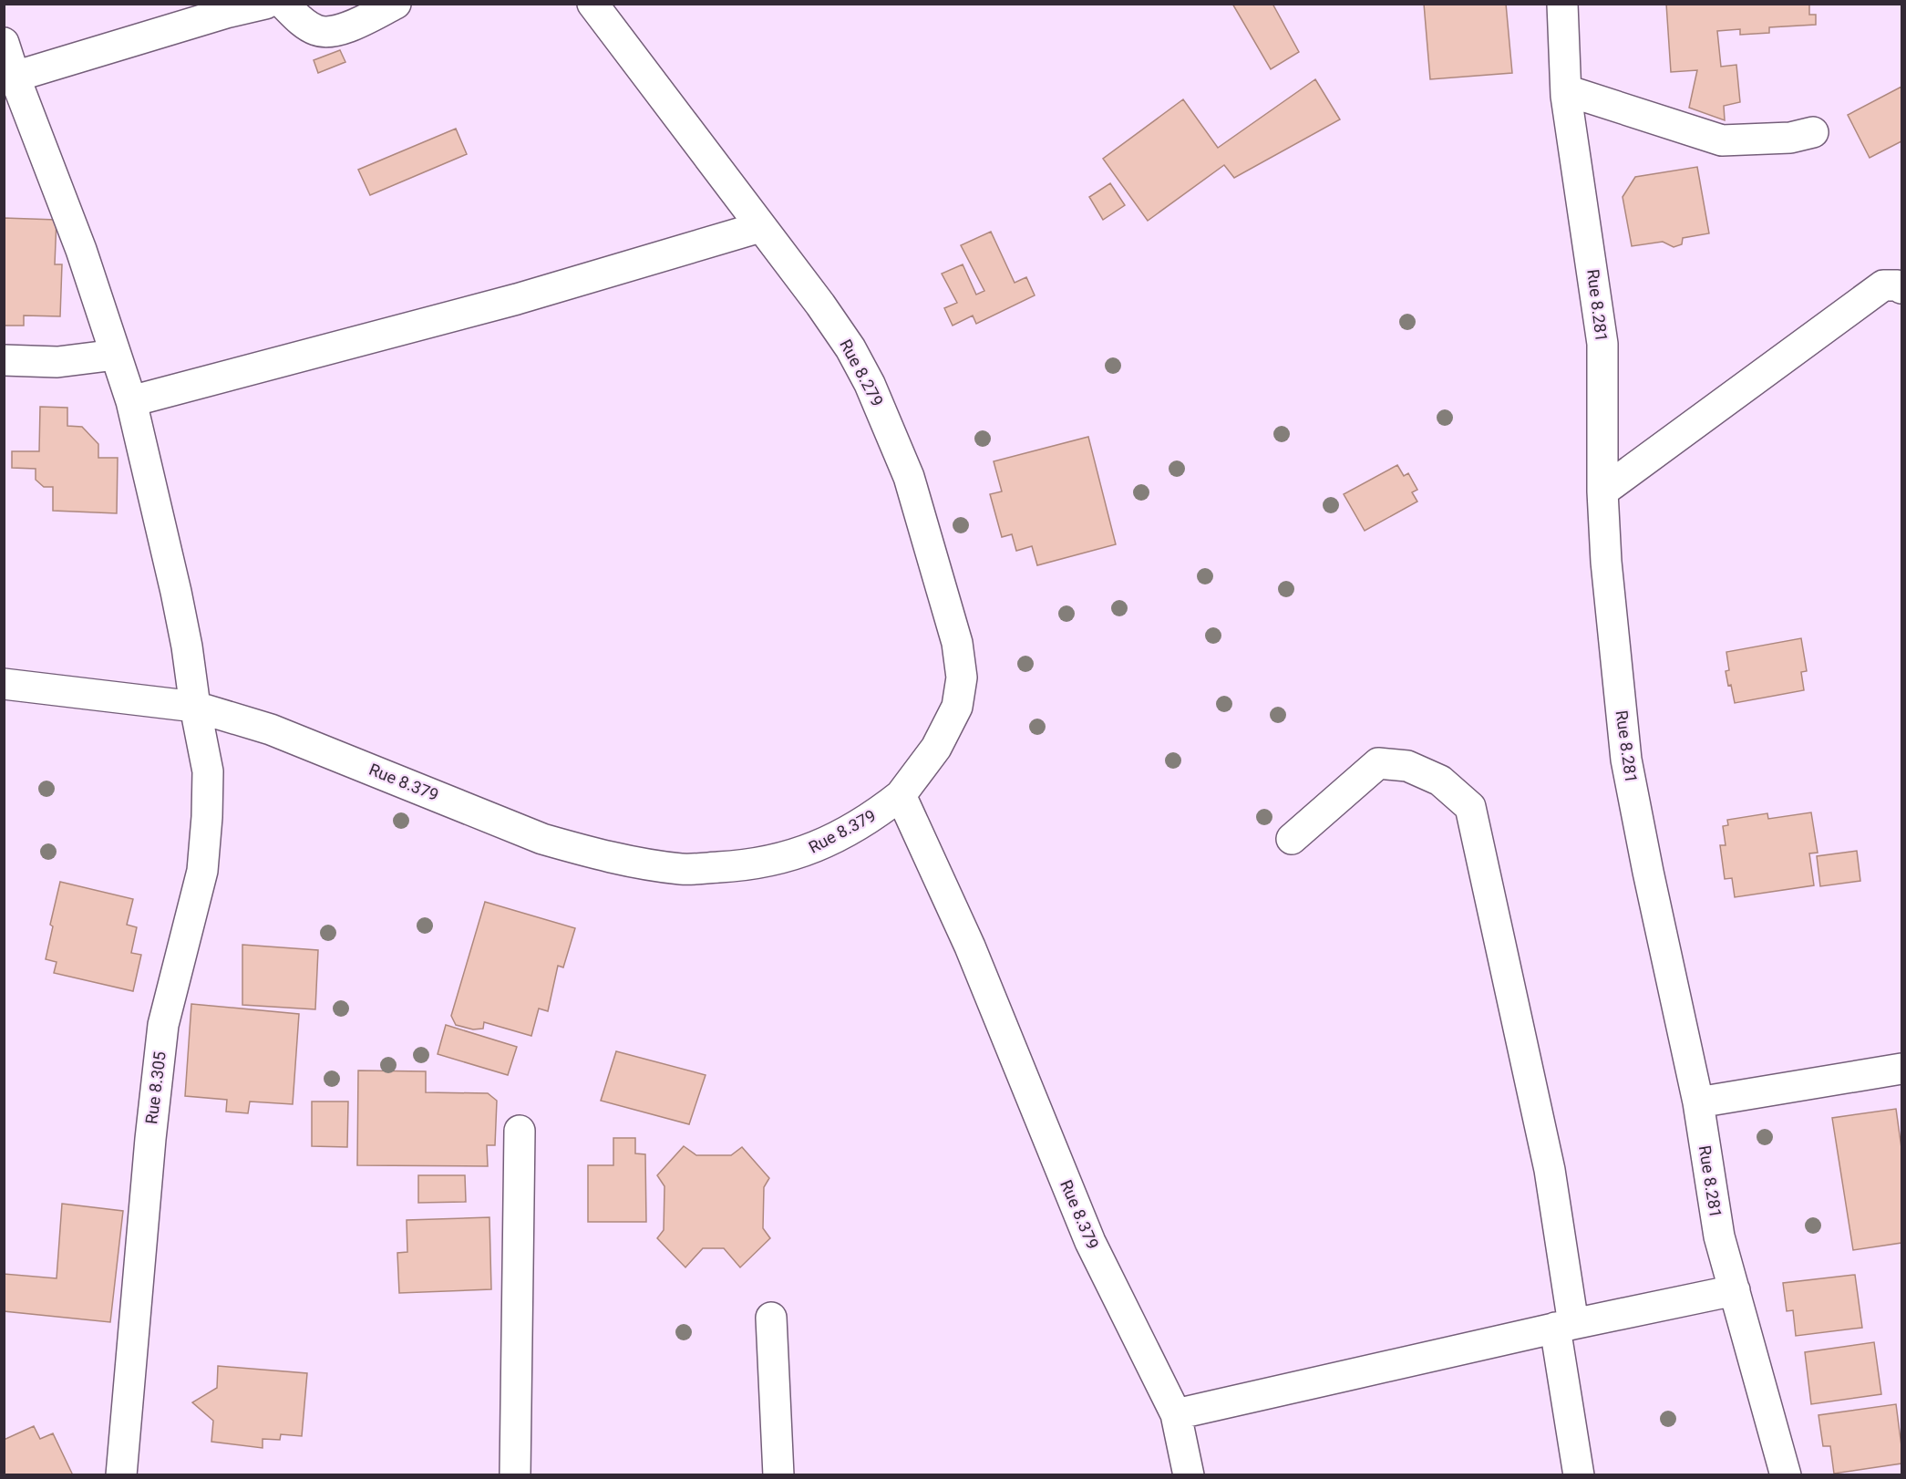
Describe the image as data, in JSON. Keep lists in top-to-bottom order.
{
  "streets": {
    "street": [
      "Rue 8.281",
      "Rue 8.279",
      "Rue 8.379",
      "Rue 8.305"
    ]
  },
  "crossings": [
    ["Rue 8.279", "Rue 8.379"],
    ["Rue 8.379", "Rue 8.305"]
  ]
}
